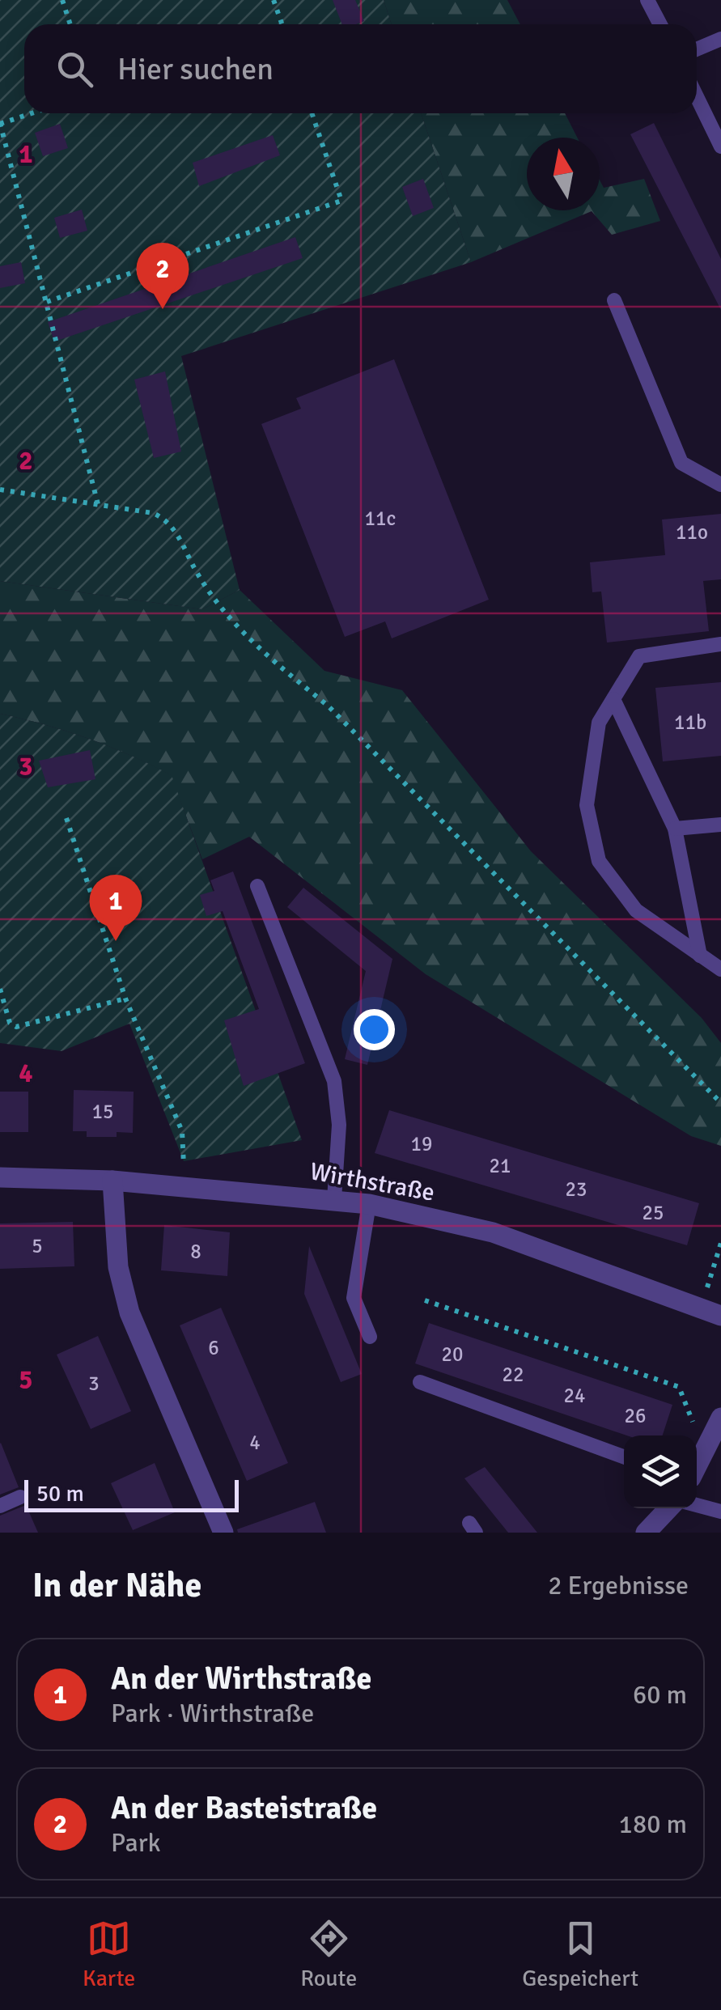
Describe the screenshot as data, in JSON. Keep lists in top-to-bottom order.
{
  "streets": {
    "street": ["Wirthstraße"]
  },
  "house_numbers": [
    "11c",
    "11o",
    "11b",
    "15",
    "19",
    "21",
    "23",
    "25",
    "5",
    "8",
    "6",
    "20",
    "22",
    "3",
    "24",
    "26",
    "4"
  ],
  "scale_bar": "50 m",
  "north": "top",
  "page": {
    "search": "Hier suchen",
    "pins": ["2", "1"],
    "scale": "50 m",
    "heading": ["In der Nähe", "2 Ergebnisse"],
    "list": [
      {
        "mark": "1",
        "name": "An der Wirthstraße",
        "note": "Park · Wirthstraße",
        "value": "60 m"
      },
      {
        "mark": "2",
        "name": "An der Basteistraße",
        "note": "Park",
        "value": "180 m"
      }
    ],
    "nav": ["Karte", "Route", "Gespeichert"]
  },
  "grid": {
    "rows": [
      "1",
      "2",
      "3",
      "4",
      "5"
    ]
  }
}
